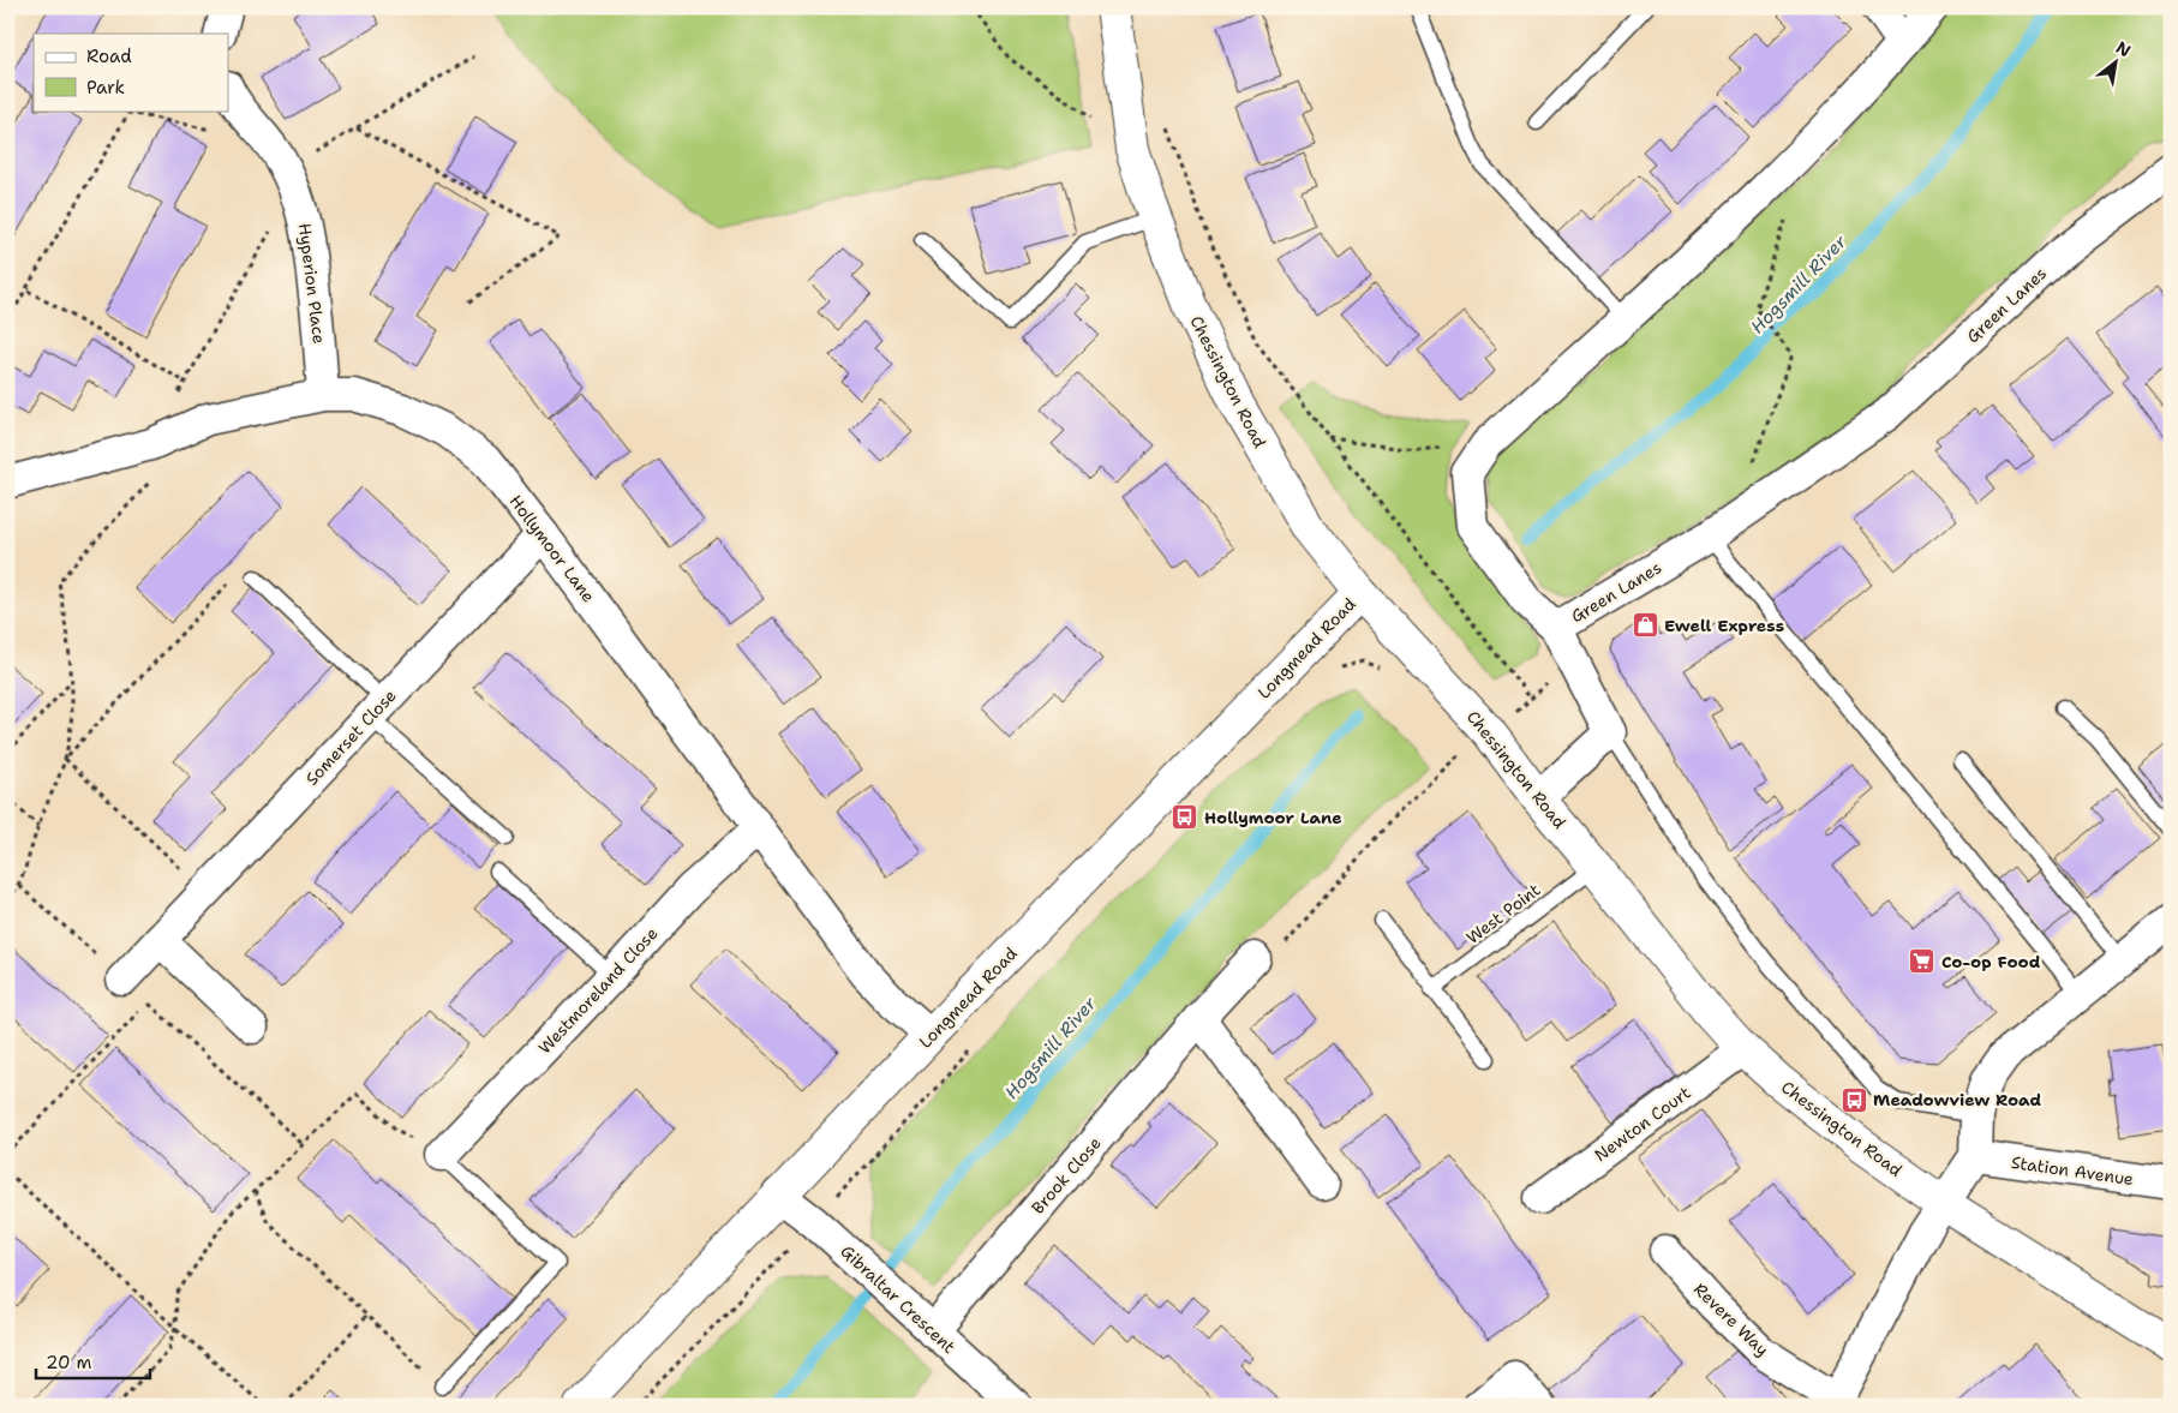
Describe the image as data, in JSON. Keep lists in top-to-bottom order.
{
  "streets": {
    "main road": ["Chessington Road", "Longmead Road"],
    "street": [
      "Hyperion Place",
      "Green Lanes",
      "Hollymoor Lane",
      "Somerset Close",
      "Westmoreland Close",
      "Newton Court",
      "Station Avenue",
      "Brook Close",
      "Gibraltar Crescent",
      "Revere Way"
    ],
    "lane": ["West Point"]
  },
  "crossings": [
    ["Hyperion Place", "Hollymoor Lane"],
    ["Chessington Road", "Longmead Road"],
    ["Chessington Road", "West Point"],
    ["Chessington Road", "Newton Court"],
    ["Chessington Road", "Revere Way"],
    ["Hollymoor Lane", "Longmead Road"],
    ["Hollymoor Lane", "Somerset Close"],
    ["Hollymoor Lane", "Westmoreland Close"],
    ["Longmead Road", "Gibraltar Crescent"],
    ["Brook Close", "Gibraltar Crescent"]
  ],
  "water": ["Hogsmill River"],
  "places": {
    "shop": ["Ewell Express"],
    "bus stop": ["Hollymoor Lane", "Meadowview Road"],
    "supermarket": ["Co-op Food"]
  },
  "legend": ["Road", "Park"],
  "scale_bar": "20 m",
  "north": "top right"
}
